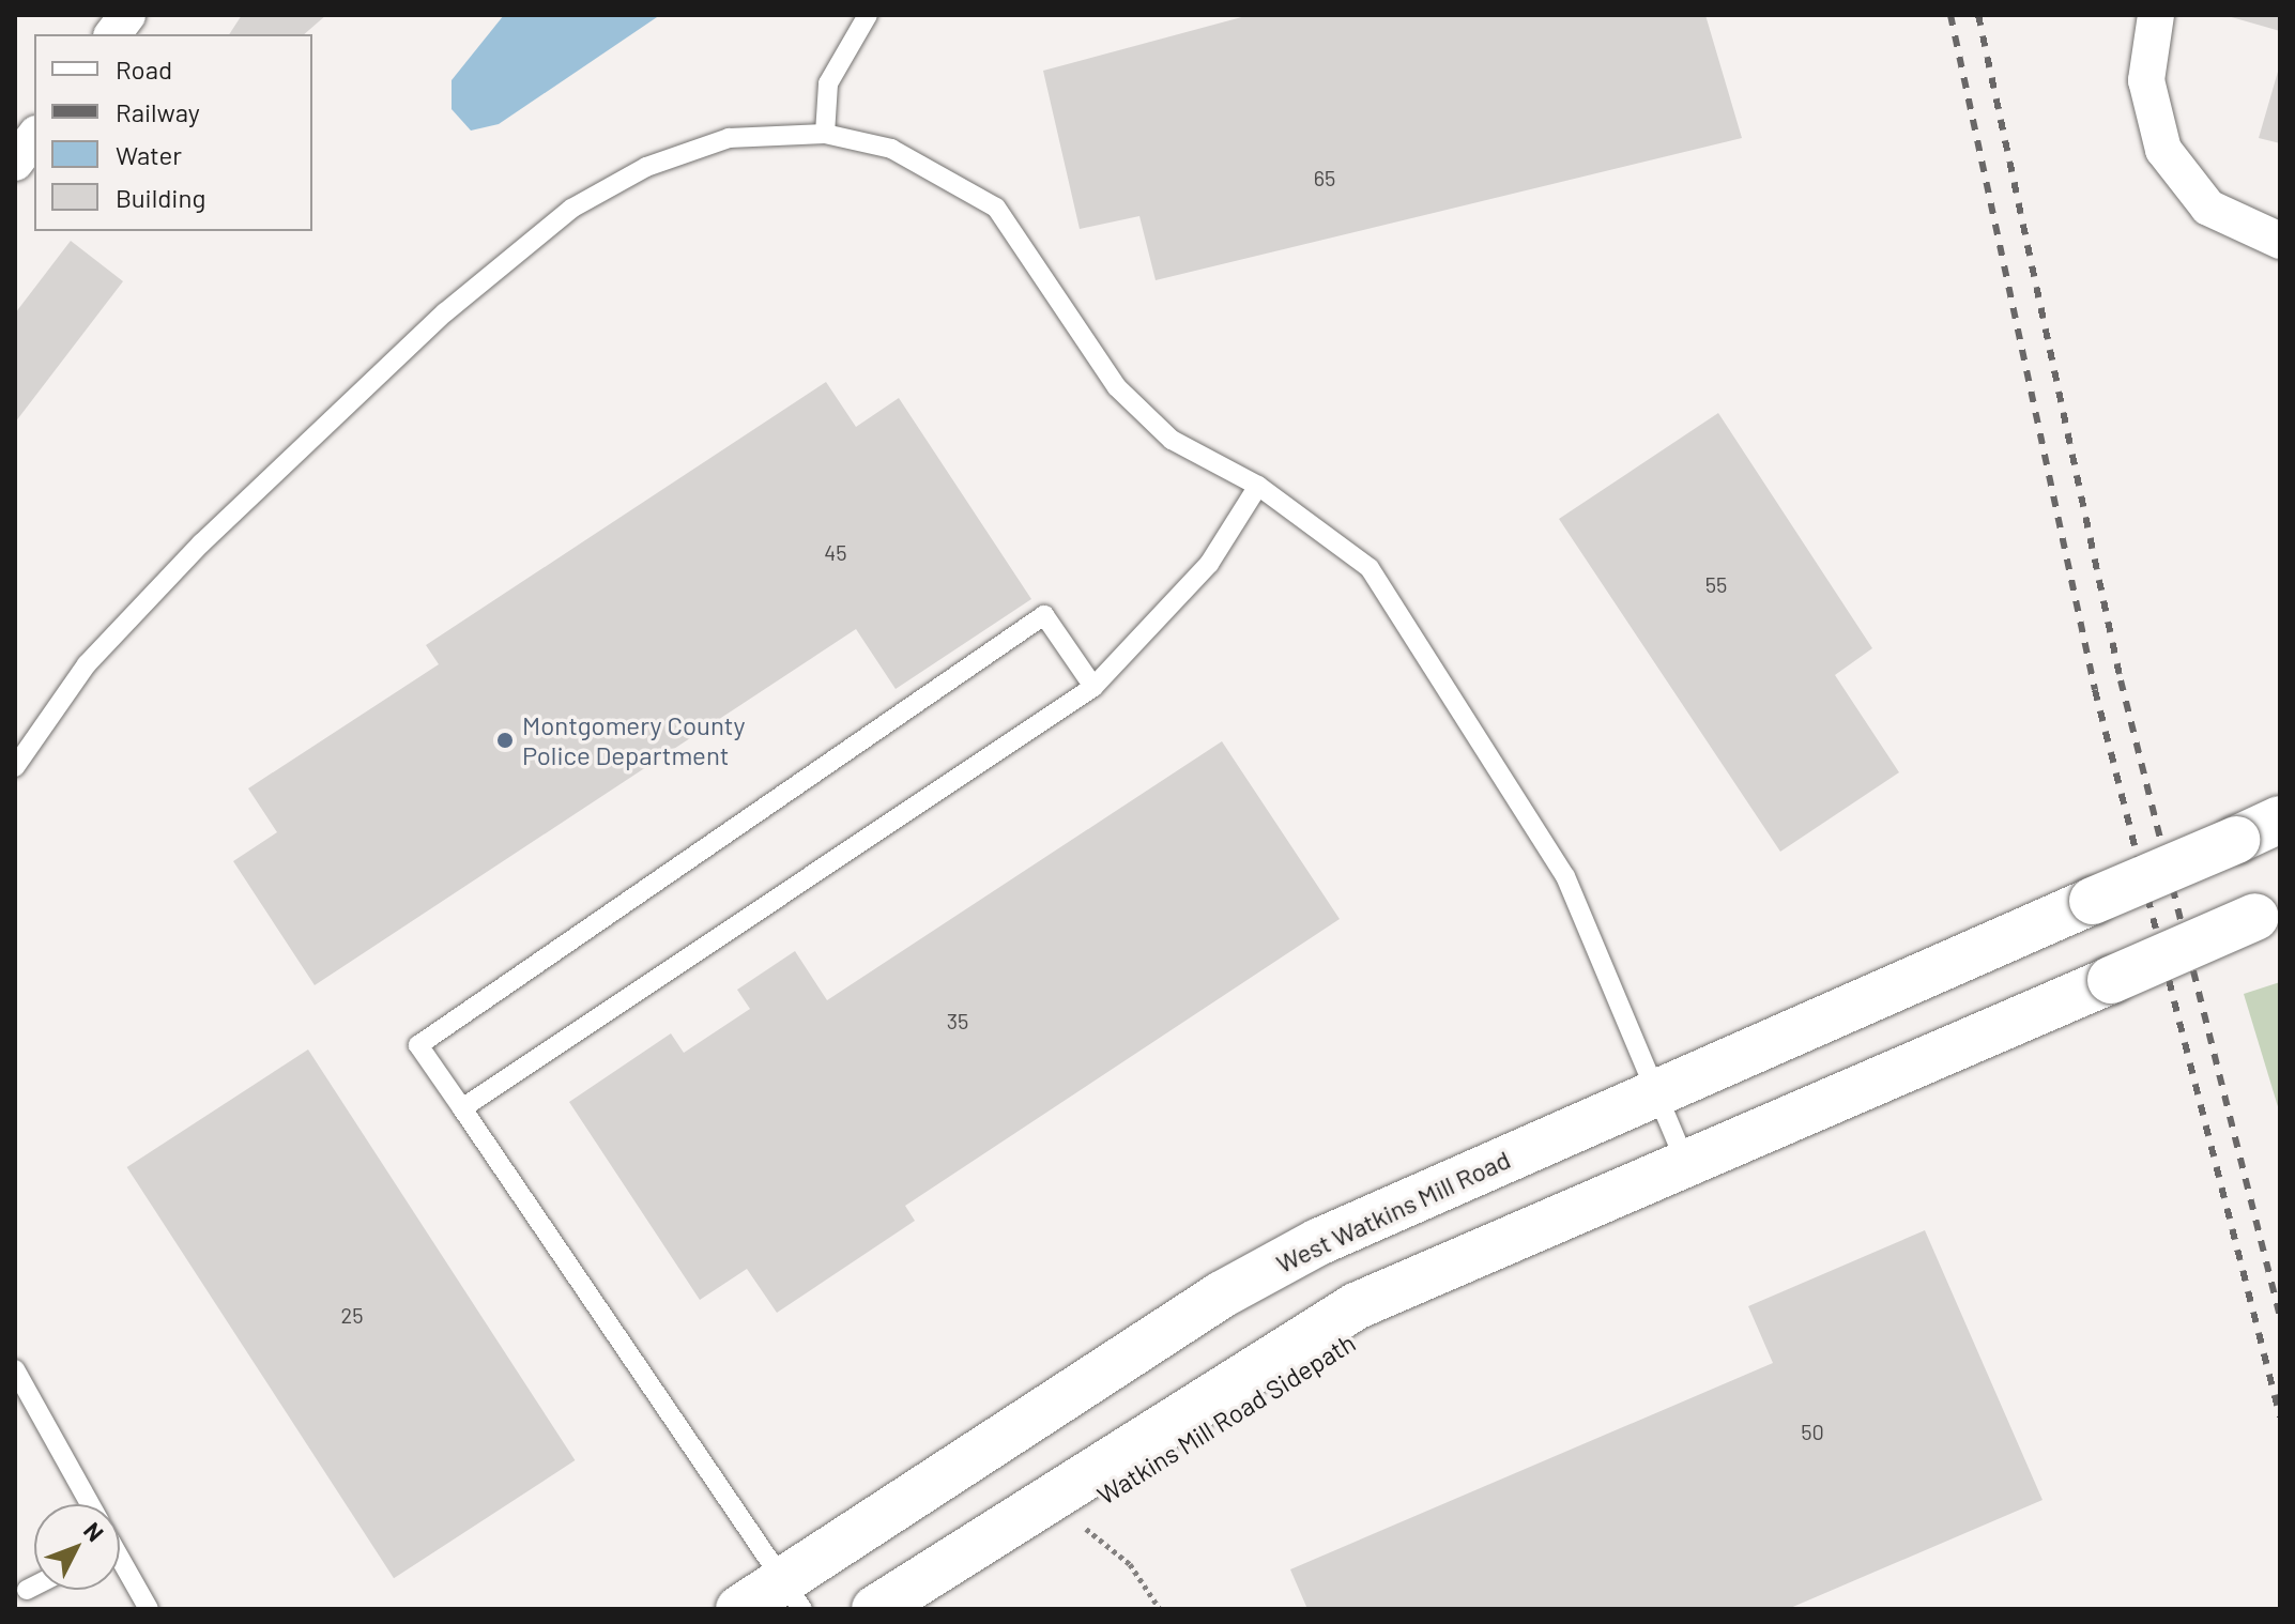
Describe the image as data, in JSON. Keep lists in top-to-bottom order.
{
  "streets": {
    "main road": ["West Watkins Mill Road"],
    "path": ["Watkins Mill Road Sidepath"]
  },
  "places": ["Montgomery County Police Department"],
  "house_numbers": [
    "65",
    "45",
    "55",
    "35",
    "25",
    "50"
  ],
  "legend": [
    "Road",
    "Railway",
    "Water",
    "Building"
  ],
  "north": "top right"
}
